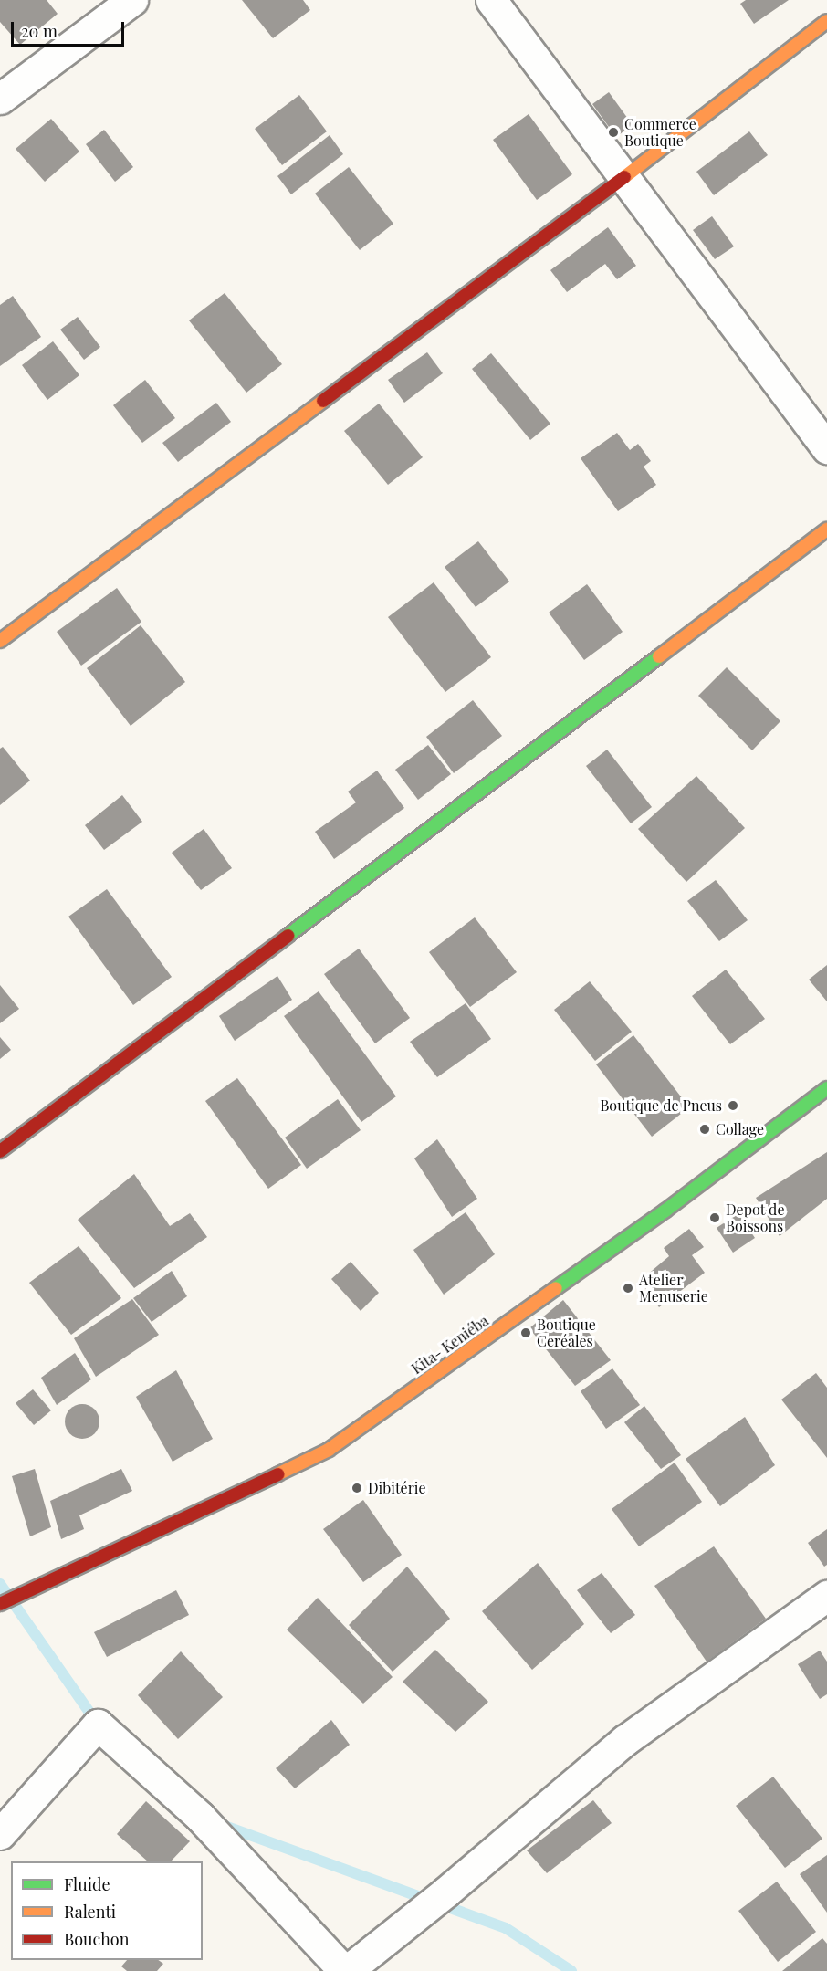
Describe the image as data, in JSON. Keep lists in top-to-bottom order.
{
  "streets": {
    "street": ["Kita- Keniéba"]
  },
  "places": [
    "Commerce Boutique",
    "Boutique de Pneus",
    "Collage",
    "Depot de Boissons",
    "Atelier Menuserie",
    "Boutique Ceréales",
    "Dibitérie"
  ],
  "legend": ["Fluide", "Ralenti", "Bouchon"],
  "scale_bar": "20 m"
}
